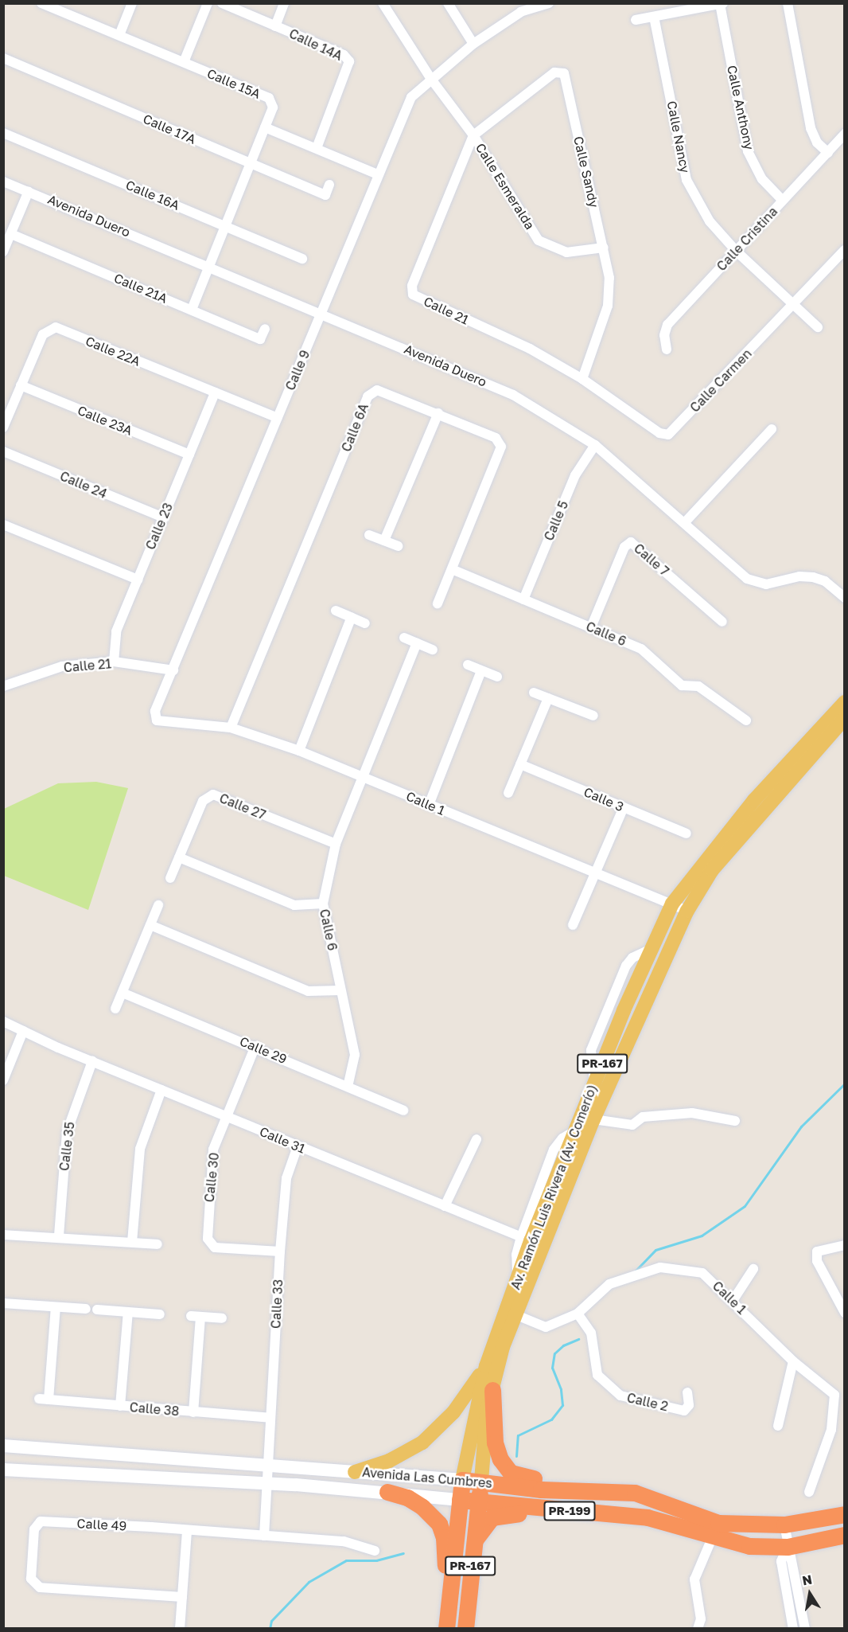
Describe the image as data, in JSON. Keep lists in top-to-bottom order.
{
  "streets": {
    "highway": [
      "PR-167",
      "Av. Ramón Luis Rivera (Av. Comerío)",
      "Avenida Las Cumbres",
      "PR-199"
    ],
    "street": [
      "Calle 14A",
      "Calle 15A",
      "Calle Anthony",
      "Calle 17A",
      "Calle Nancy",
      "Calle Sandy",
      "Calle Esmeralda",
      "Calle 16A",
      "Avenida Duero",
      "Calle Cristina",
      "Calle 21A",
      "Calle 21",
      "Calle 22A",
      "Calle 9",
      "Calle Carmen",
      "Calle 23A",
      "Calle 6A",
      "Calle 24",
      "Calle 5",
      "Calle 23",
      "Calle 7",
      "Calle 6",
      "Calle 3",
      "Calle 1",
      "Calle 27",
      "Calle 29",
      "Calle 31",
      "Calle 35",
      "Calle 30",
      "Calle 33",
      "Calle 2",
      "Calle 38",
      "Calle 49"
    ]
  },
  "crossings": [
    ["Calle 15A", "Calle 17A"],
    ["Calle 15A", "Calle 16A"],
    ["Calle 15A", "Avenida Duero"],
    ["Calle 15A", "Calle 21A"],
    ["Calle Anthony", "Calle Cristina"],
    ["Calle Nancy", "Calle Cristina"],
    ["Calle Nancy", "Calle Carmen"],
    ["Calle Sandy", "Calle Esmeralda"],
    ["Calle Sandy", "Calle 21"],
    ["Calle Sandy", "Calle Carmen"],
    ["Calle Esmeralda", "Calle 21"],
    ["Calle Esmeralda", "Calle 9"],
    ["Avenida Duero", "Calle 9"],
    ["Avenida Duero", "Calle 5"],
    ["Calle 21", "Calle 9"],
    ["Calle 21", "Calle Carmen"],
    ["Calle 21", "Calle 23"],
    ["Calle 22A", "Calle 9"],
    ["Calle 22A", "Calle 23A"],
    ["Calle 22A", "Calle 23"],
    ["Calle 9", "Calle 1"],
    ["Calle 23A", "Calle 23"],
    ["Calle 6A", "Calle 6"],
    ["Calle 6A", "Calle 1"],
    ["Calle 24", "Calle 23"],
    ["Calle 5", "Calle 6"],
    ["Calle 7", "Calle 6"],
    ["Calle 6", "Calle 1"],
    ["Calle 6", "Calle 27"],
    ["Calle 6", "Calle 29"],
    ["Calle 1", "Av. Ramón Luis Rivera (Av. Comerío)"],
    ["Calle 1", "Calle 2"],
    ["Calle 29", "Calle 30"],
    ["Calle 31", "Calle 35"],
    ["Calle 31", "Calle 30"],
    ["Calle 31", "Av. Ramón Luis Rivera (Av. Comerío)"],
    ["Calle 31", "Calle 33"],
    ["Calle 30", "Calle 33"],
    ["Av. Ramón Luis Rivera (Av. Comerío)", "Avenida Las Cumbres"],
    ["Calle 33", "Calle 38"],
    ["Calle 33", "Avenida Las Cumbres"],
    ["Calle 33", "Calle 49"]
  ],
  "north": "top"
}
